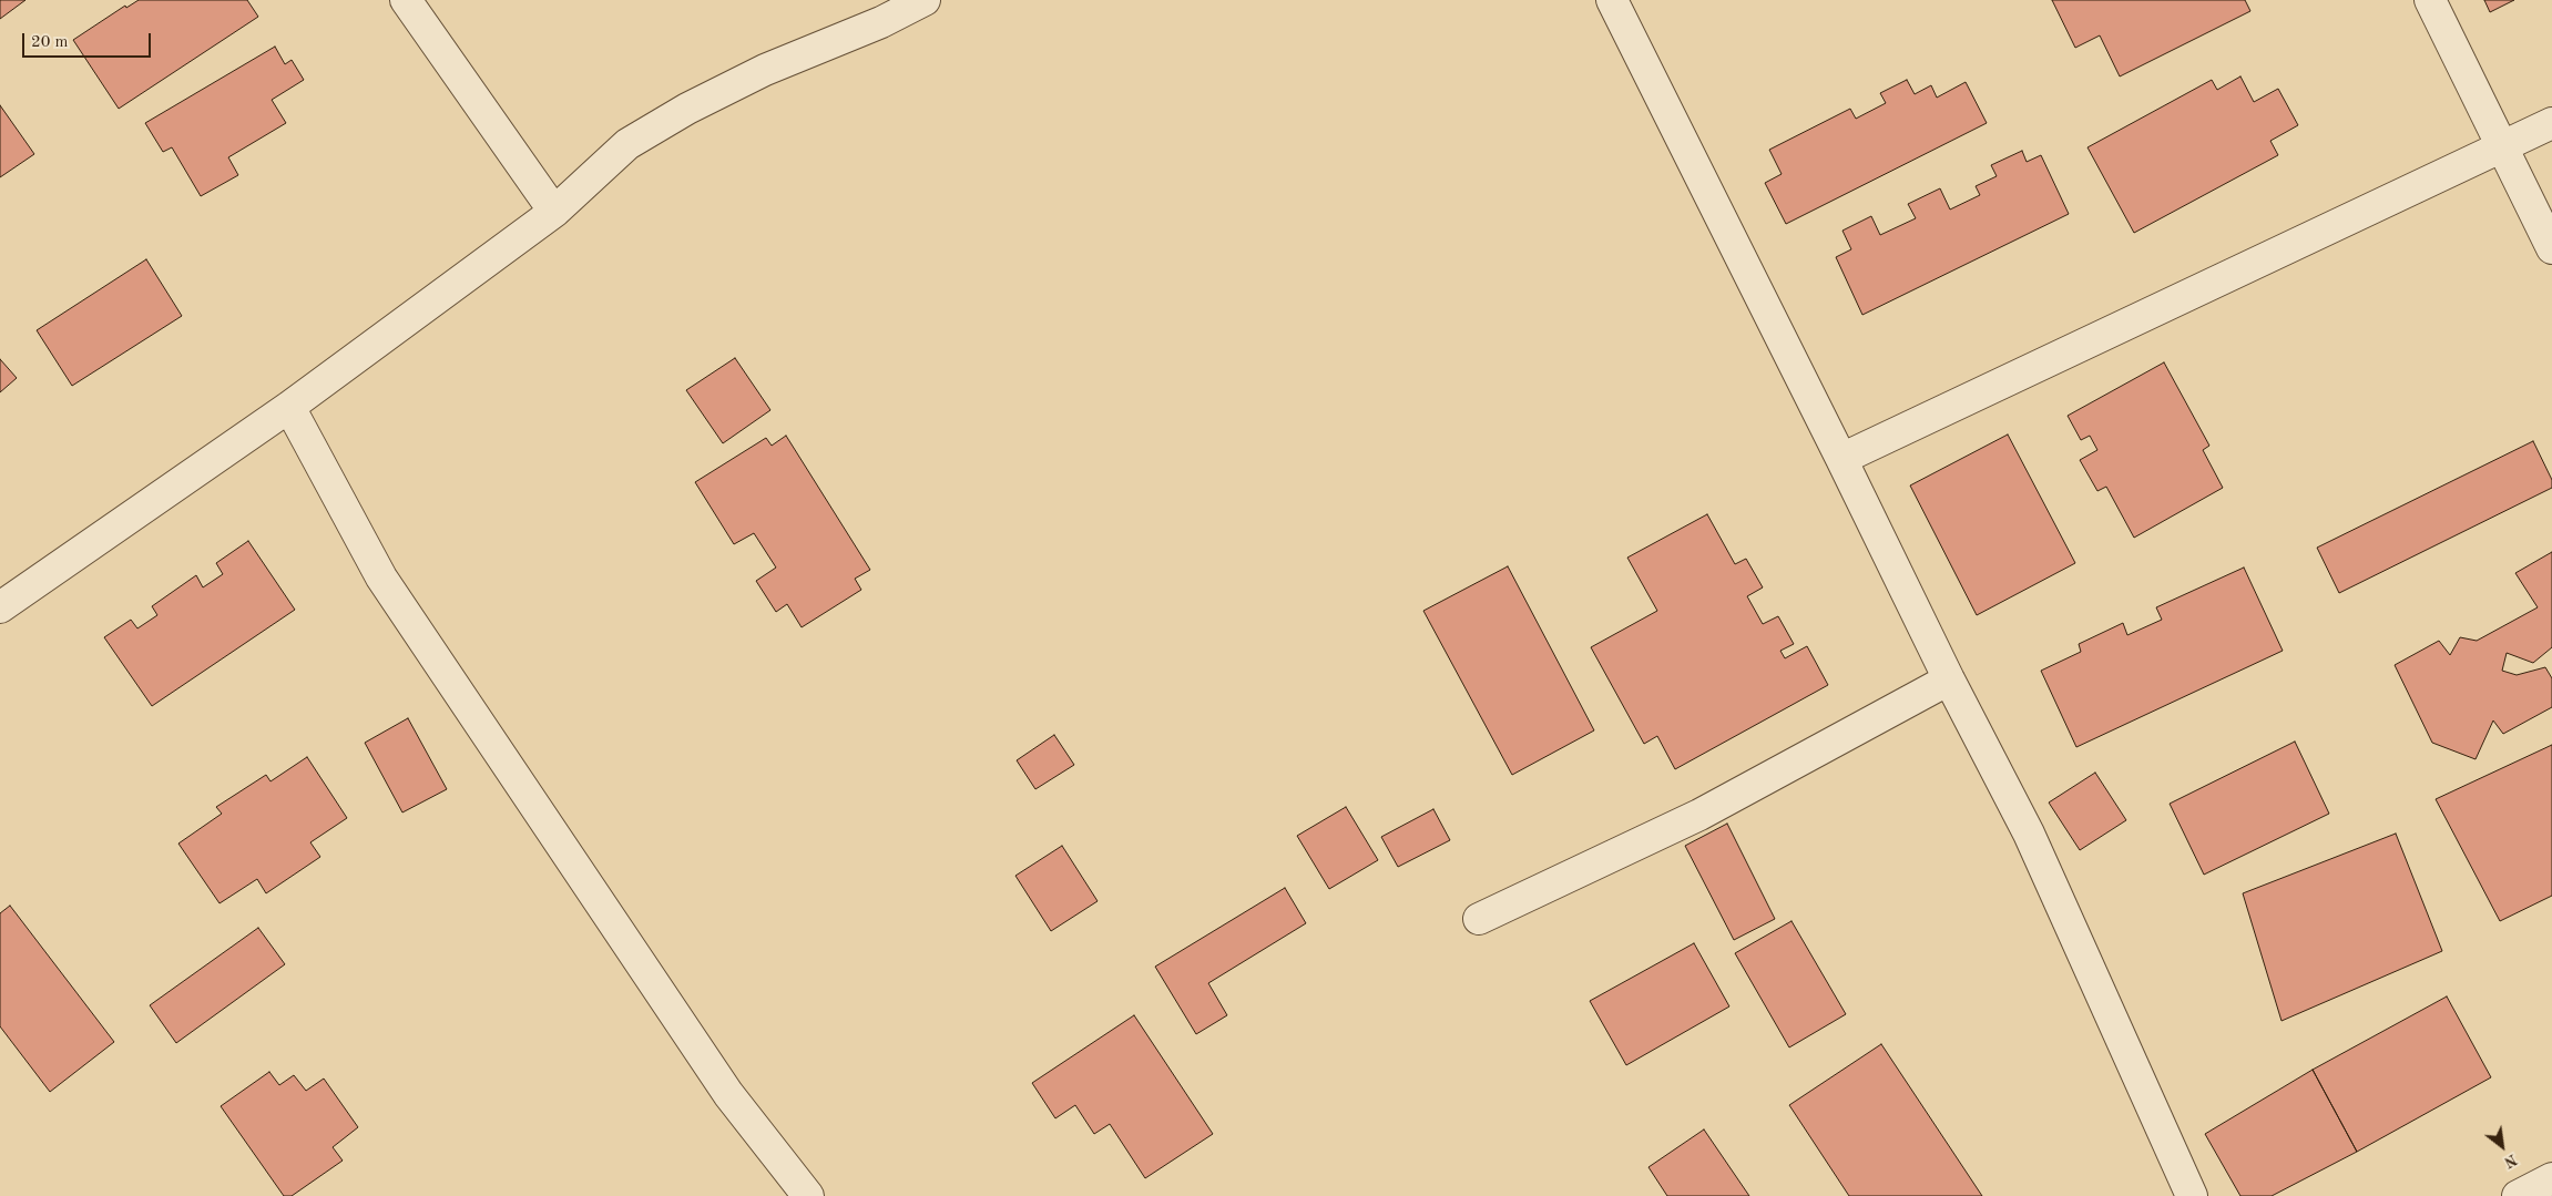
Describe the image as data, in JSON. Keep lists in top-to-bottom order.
{
  "scale_bar": "20 m",
  "north": "bottom right"
}
